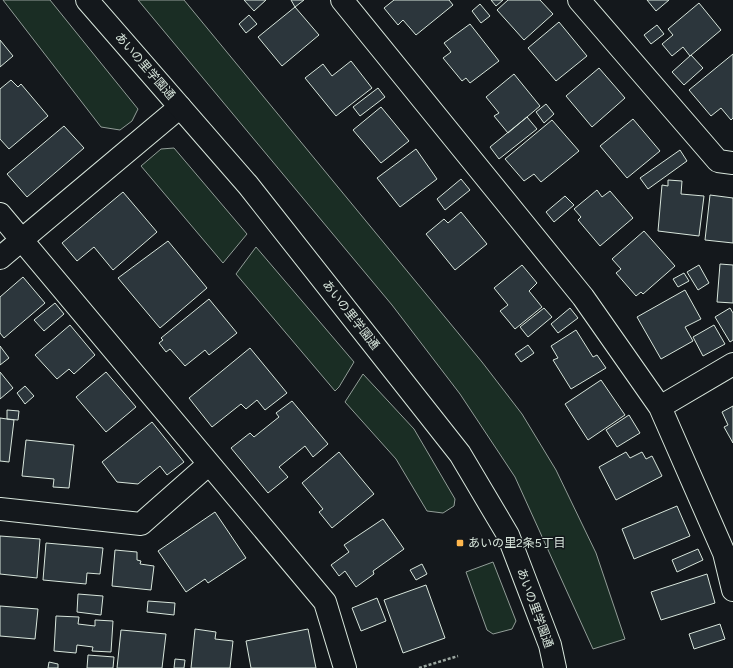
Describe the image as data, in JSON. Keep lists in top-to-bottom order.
{
  "streets": {
    "street": ["あいの里学園通"]
  },
  "places": {
    "transit": ["あいの里2条5丁目"]
  }
}
